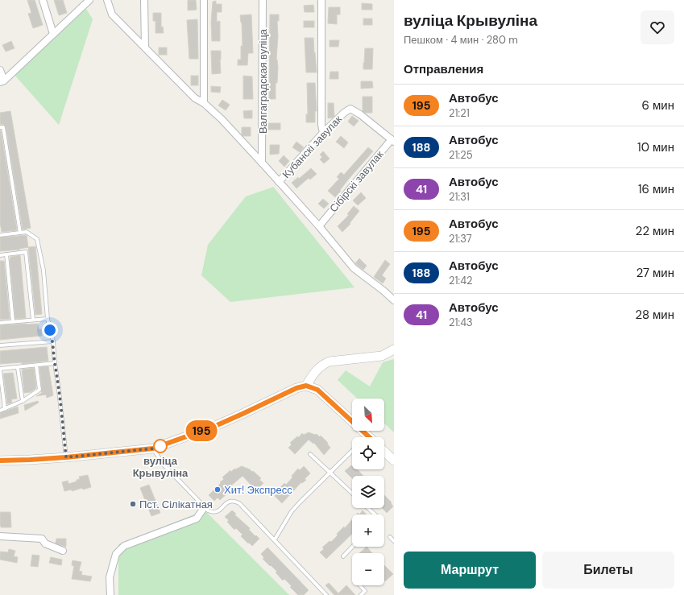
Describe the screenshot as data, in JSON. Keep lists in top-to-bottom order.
{
  "streets": {
    "street": ["Валгаградская вуліца", "Кубанскі завулак", "Сібірскі завулак"]
  },
  "crossings": [
    ["Кубанскі завулак", "Сібірскі завулак"]
  ],
  "places": ["вуліца Крывуліна", "Хит! Экспресс", "Пст. Сілікатная"],
  "lines": ["bus line 195"],
  "north": "bottom right",
  "page": {
    "on_map": "195",
    "heading": [
      ["вуліца Крывуліна", "Пешком · 4 мин · 280 m"],
      "Отправления"
    ],
    "list": [
      {
        "mark": "195",
        "name": "Автобус",
        "note": "21:21",
        "value": "6 мин"
      },
      {
        "mark": "188",
        "name": "Автобус",
        "note": "21:25",
        "value": "10 мин"
      },
      {
        "mark": "41",
        "name": "Автобус",
        "note": "21:31",
        "value": "16 мин"
      },
      {
        "mark": "195",
        "name": "Автобус",
        "note": "21:37",
        "value": "22 мин"
      },
      {
        "mark": "188",
        "name": "Автобус",
        "note": "21:42",
        "value": "27 мин"
      },
      {
        "mark": "41",
        "name": "Автобус",
        "note": "21:43",
        "value": "28 мин"
      }
    ],
    "map_buttons": ["+", "−"],
    "buttons": ["Маршрут", "Билеты"]
  }
}
